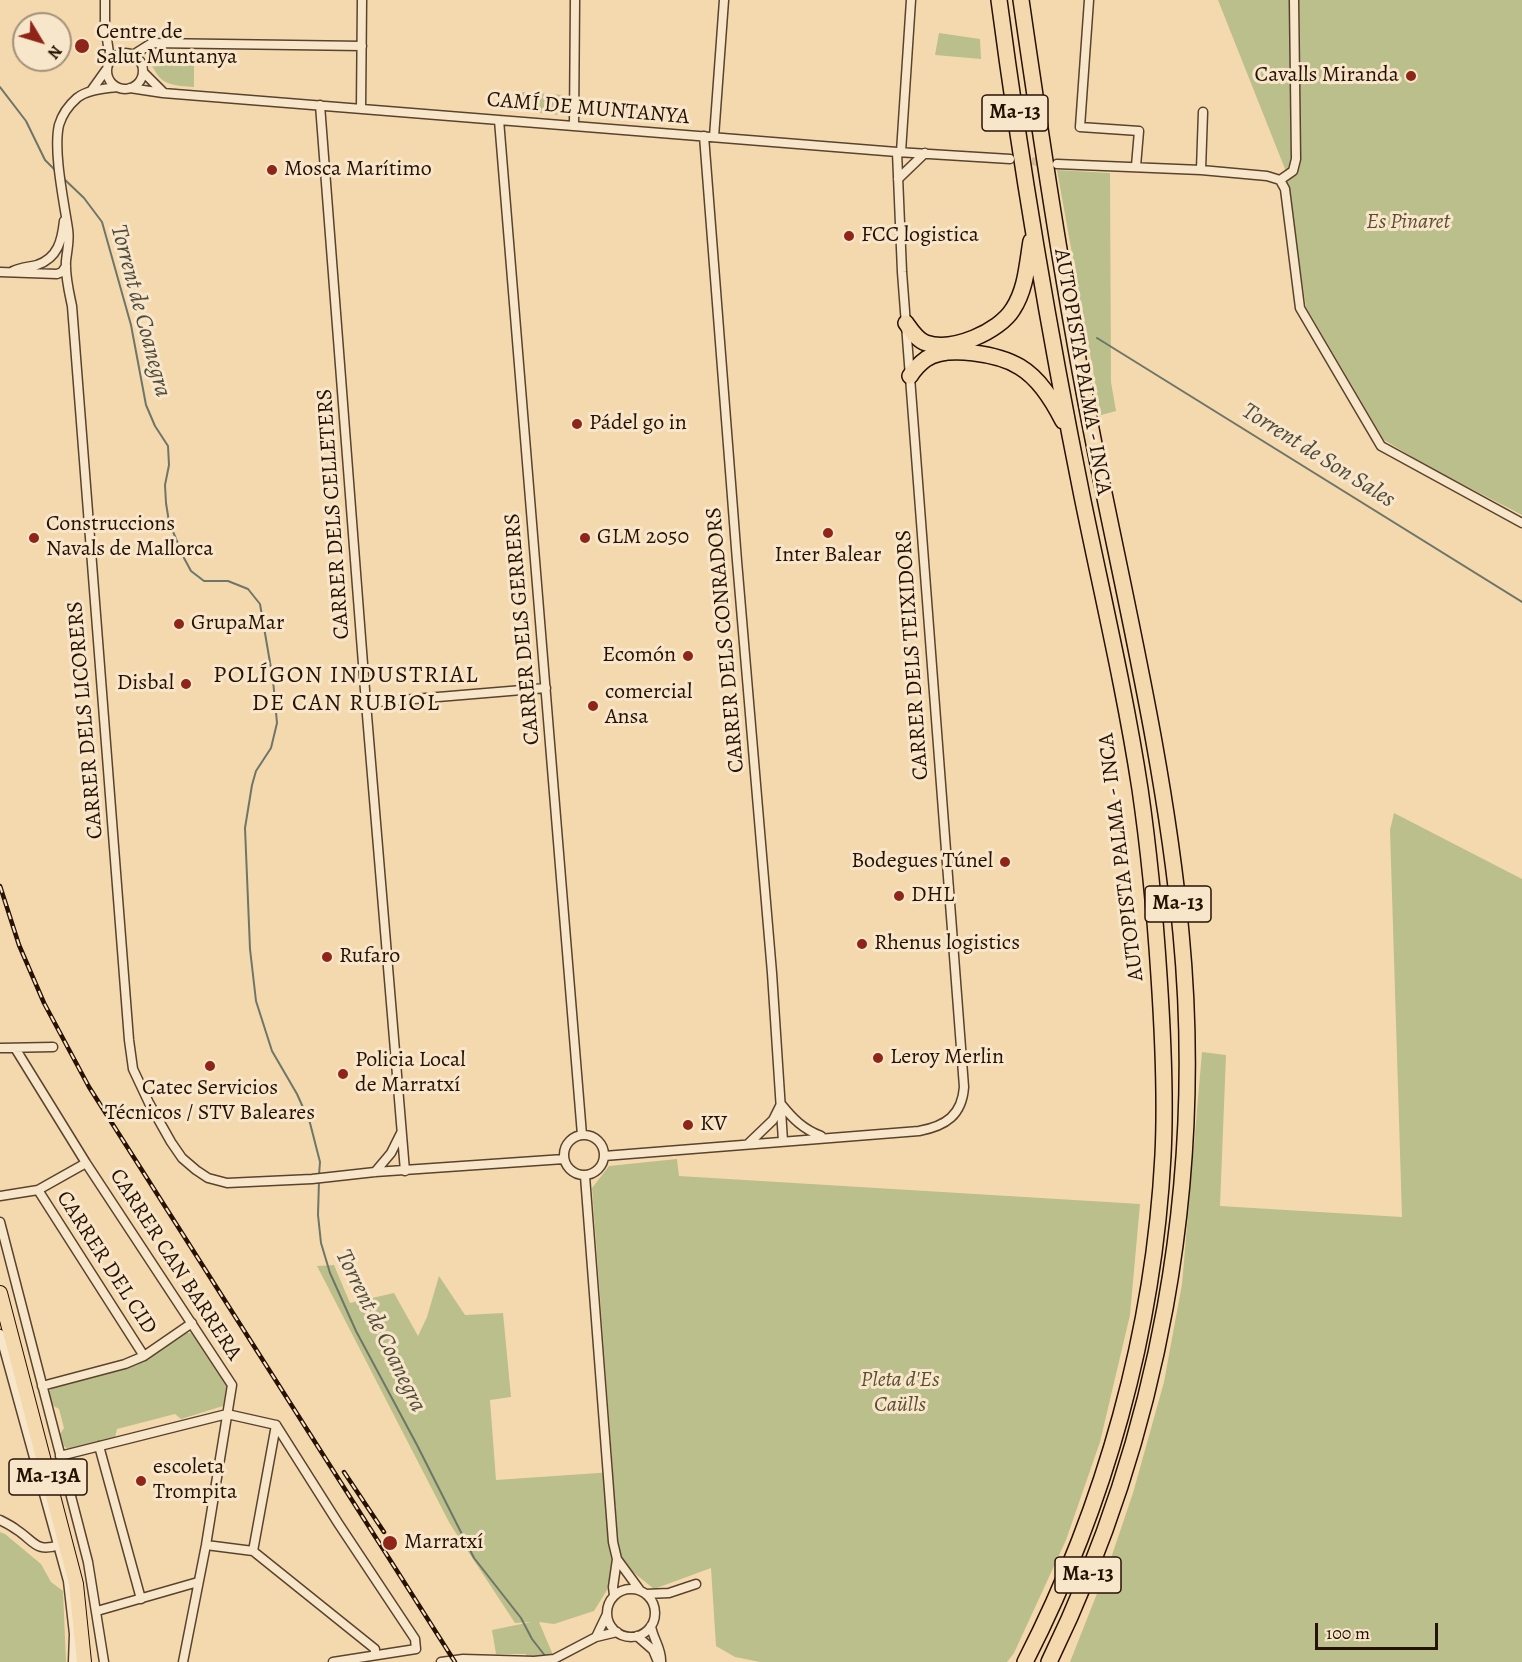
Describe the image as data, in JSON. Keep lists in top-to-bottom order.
{
  "streets": {
    "highway": ["Ma-13", "AUTOPISTA PALMA - INCA"],
    "main road": ["Ma-13A"],
    "street": [
      "CAMÍ DE MUNTANYA",
      "CARRER DELS CELLETERS",
      "CARRER DELS GERRERS",
      "CARRER DELS CONRADORS",
      "CARRER DELS TEIXIDORS",
      "CARRER DELS LICORERS",
      "CARRER DEL CID",
      "CARRER CAN BARRERA"
    ]
  },
  "crossings": [
    ["CAMÍ DE MUNTANYA", "CARRER DELS CELLETERS"],
    ["CAMÍ DE MUNTANYA", "CARRER DELS GERRERS"],
    ["CAMÍ DE MUNTANYA", "CARRER DELS CONRADORS"],
    ["CAMÍ DE MUNTANYA", "CARRER DELS TEIXIDORS"],
    ["CARRER DELS GERRERS", "CARRER DELS TEIXIDORS"],
    ["CARRER DELS CONRADORS", "CARRER DELS TEIXIDORS"]
  ],
  "districts": ["POLÍGON INDUSTRIAL DE CAN RUBIOL"],
  "water": ["Torrent de Coanegra", "Torrent de Son Sales"],
  "parks": ["Es Pinaret", "Pleta d'Es Caülls"],
  "places": [
    "Centre de Salut Muntanya",
    "Cavalls Miranda",
    "Mosca Marítimo",
    "FCC logistica",
    "Pádel go in",
    "Inter Balear",
    "Construccions Navals de Mallorca",
    "GLM 2050",
    "GrupaMar",
    "Ecomón",
    "Disbal",
    "comercial Ansa",
    "Bodegues Túnel",
    "DHL",
    "Rhenus logistics",
    "Rufaro",
    "Leroy Merlin",
    "Catec Servicios Técnicos / STV Baleares",
    "Policia Local de Marratxí",
    "KV",
    "escoleta Trompita",
    "Marratxí"
  ],
  "scale_bar": "100 m",
  "north": "bottom right"
}
